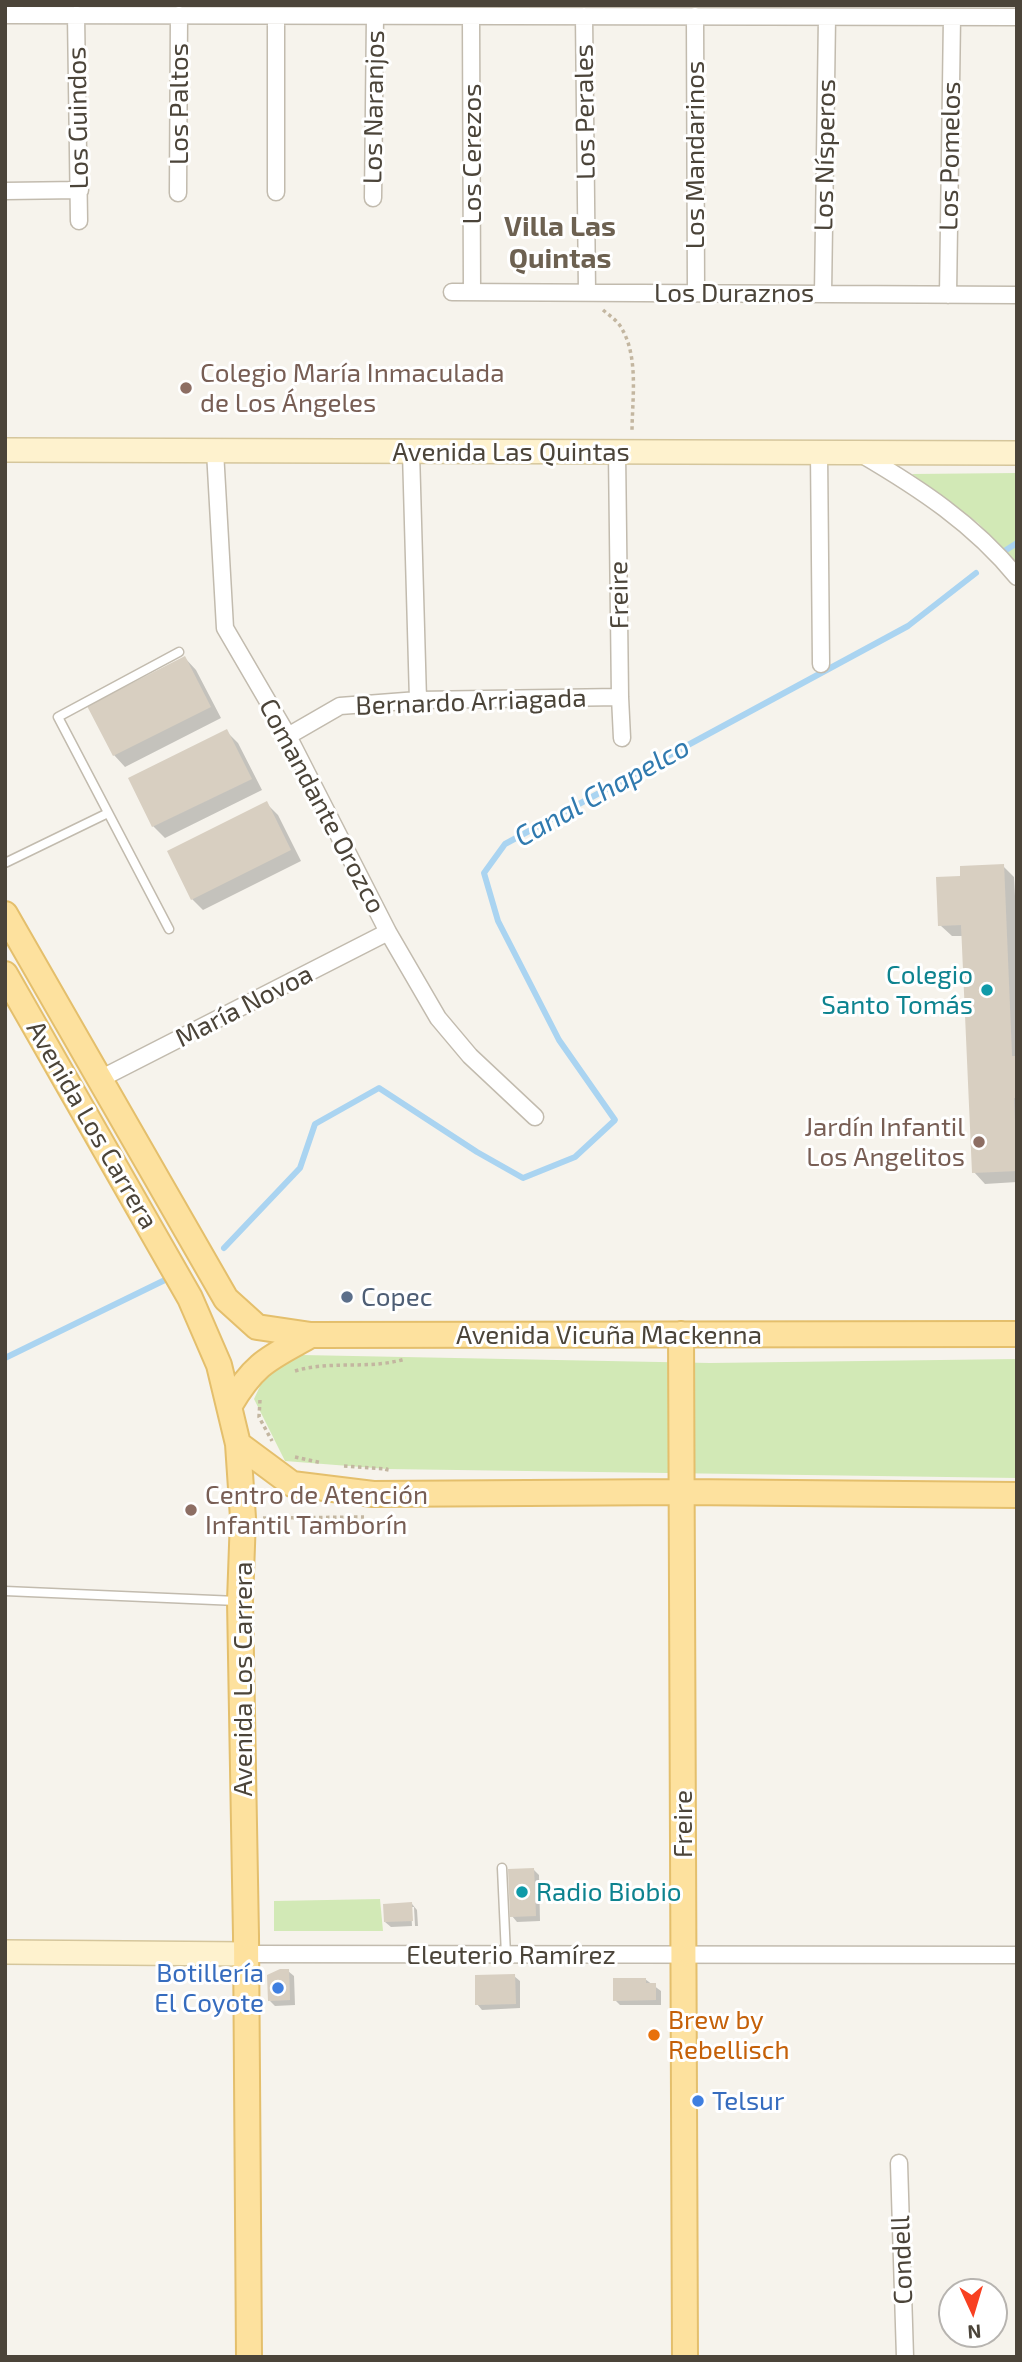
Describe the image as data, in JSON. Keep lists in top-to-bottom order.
{
  "streets": {
    "main road": ["Freire", "Avenida Los Carrera", "Avenida Vicuña Mackenna"],
    "street": [
      "Los Paltos",
      "Los Naranjos",
      "Los Perales",
      "Los Guindos",
      "Los Cerezos",
      "Los Mandarinos",
      "Los Nísperos",
      "Los Pomelos",
      "Los Duraznos",
      "Avenida Las Quintas",
      "Bernardo Arriagada",
      "Comandante Orozco",
      "María Novoa",
      "Eleuterio Ramírez",
      "Condell"
    ]
  },
  "crossings": [
    ["Los Perales", "Los Duraznos"],
    ["Los Cerezos", "Los Duraznos"],
    ["Los Mandarinos", "Los Duraznos"],
    ["Los Nísperos", "Los Duraznos"],
    ["Los Pomelos", "Los Duraznos"],
    ["Avenida Las Quintas", "Freire"],
    ["Avenida Las Quintas", "Comandante Orozco"],
    ["Freire", "Bernardo Arriagada"],
    ["Freire", "Avenida Vicuña Mackenna"],
    ["Freire", "Eleuterio Ramírez"],
    ["Bernardo Arriagada", "Comandante Orozco"],
    ["Comandante Orozco", "María Novoa"],
    ["María Novoa", "Avenida Los Carrera"],
    ["Avenida Los Carrera", "Avenida Vicuña Mackenna"],
    ["Avenida Los Carrera", "Eleuterio Ramírez"]
  ],
  "districts": ["Villa Las Quintas"],
  "water": ["Canal Chapelco"],
  "places": [
    "Colegio María Inmaculada de Los Ángeles",
    "Colegio Santo Tomás",
    "Jardín Infantil Los Angelitos",
    "Copec",
    "Centro de Atención Infantil Tamborín",
    "Radio Biobio",
    "Botillería El Coyote",
    "Brew by Rebellisch",
    "Telsur"
  ],
  "north": "bottom"
}
